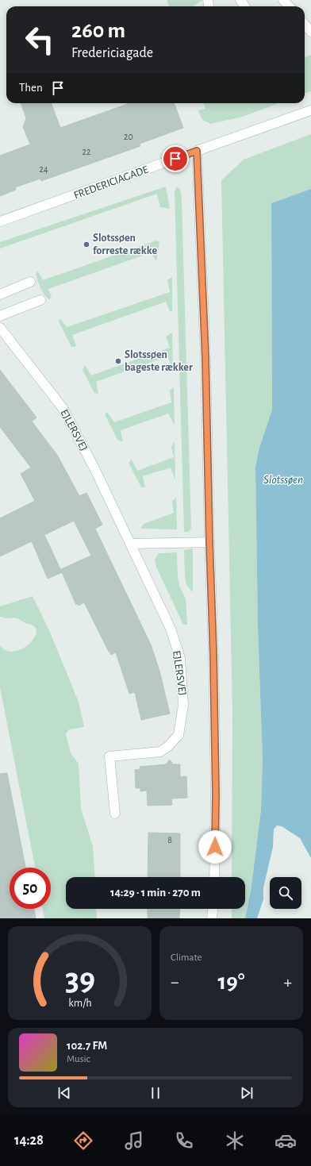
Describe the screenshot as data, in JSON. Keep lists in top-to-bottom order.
{
  "streets": {
    "main road": ["FREDERICIAGADE", "EJLERSVEJ"]
  },
  "water": ["Slotssøen"],
  "places": ["Slotssøen forreste række", "Slotssøen bageste rækker"],
  "house_numbers": [
    "20",
    "22",
    "24",
    "8"
  ],
  "page": {
    "turn": ["260 m", "Fredericiagade"],
    "then": "Then",
    "limit": "50",
    "trip": "14:29 · 1 min · 270 m",
    "tile": "Climate",
    "heat": ["−", "19°", "+"],
    "song": ["102.7 FM", "Music"],
    "tabs": "14:28",
    "gauge": ["39", "km/h"]
  }
}
